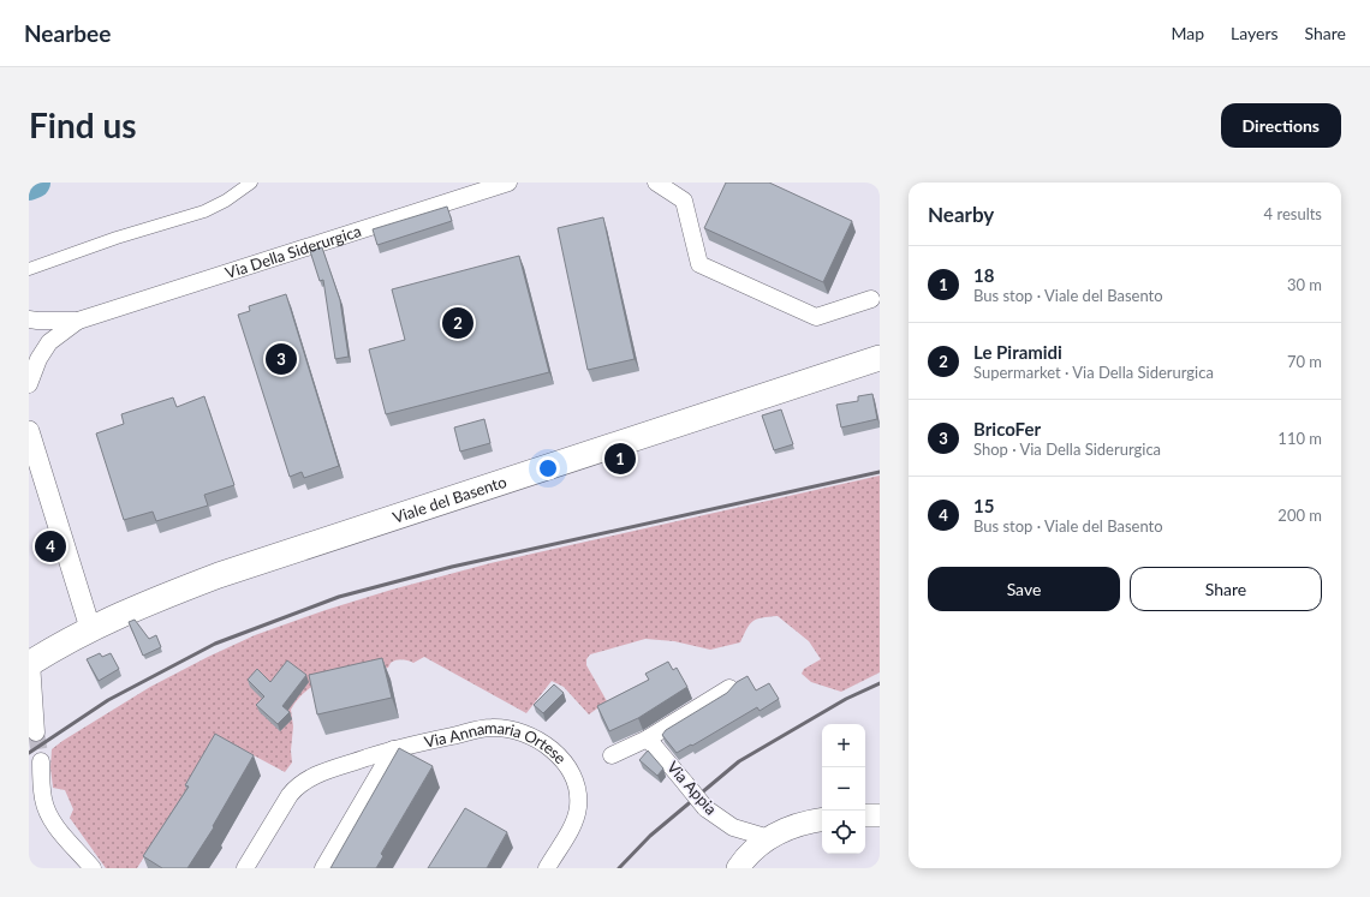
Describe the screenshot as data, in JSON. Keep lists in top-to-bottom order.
{
  "streets": {
    "main road": ["Viale del Basento"],
    "street": ["Via Della Siderurgica", "Via Annamaria Ortese", "Via Appia"]
  },
  "page": {
    "header": "Nearbee",
    "nav": ["Map", "Layers", "Share"],
    "buttons": [
      "Directions",
      ["Save", "Share"]
    ],
    "title": "Find us",
    "heading": ["Nearby", "4 results"],
    "list": [
      {
        "mark": "1",
        "name": "18",
        "note": "Bus stop · Viale del Basento",
        "value": "30 m"
      },
      {
        "mark": "2",
        "name": "Le Piramidi",
        "note": "Supermarket · Via Della Siderurgica",
        "value": "70 m"
      },
      {
        "mark": "3",
        "name": "BricoFer",
        "note": "Shop · Via Della Siderurgica",
        "value": "110 m"
      },
      {
        "mark": "4",
        "name": "15",
        "note": "Bus stop · Viale del Basento",
        "value": "200 m"
      }
    ],
    "pins": [
      "2",
      "3",
      "1",
      "4"
    ],
    "map_buttons": ["+", "−"]
  }
}
